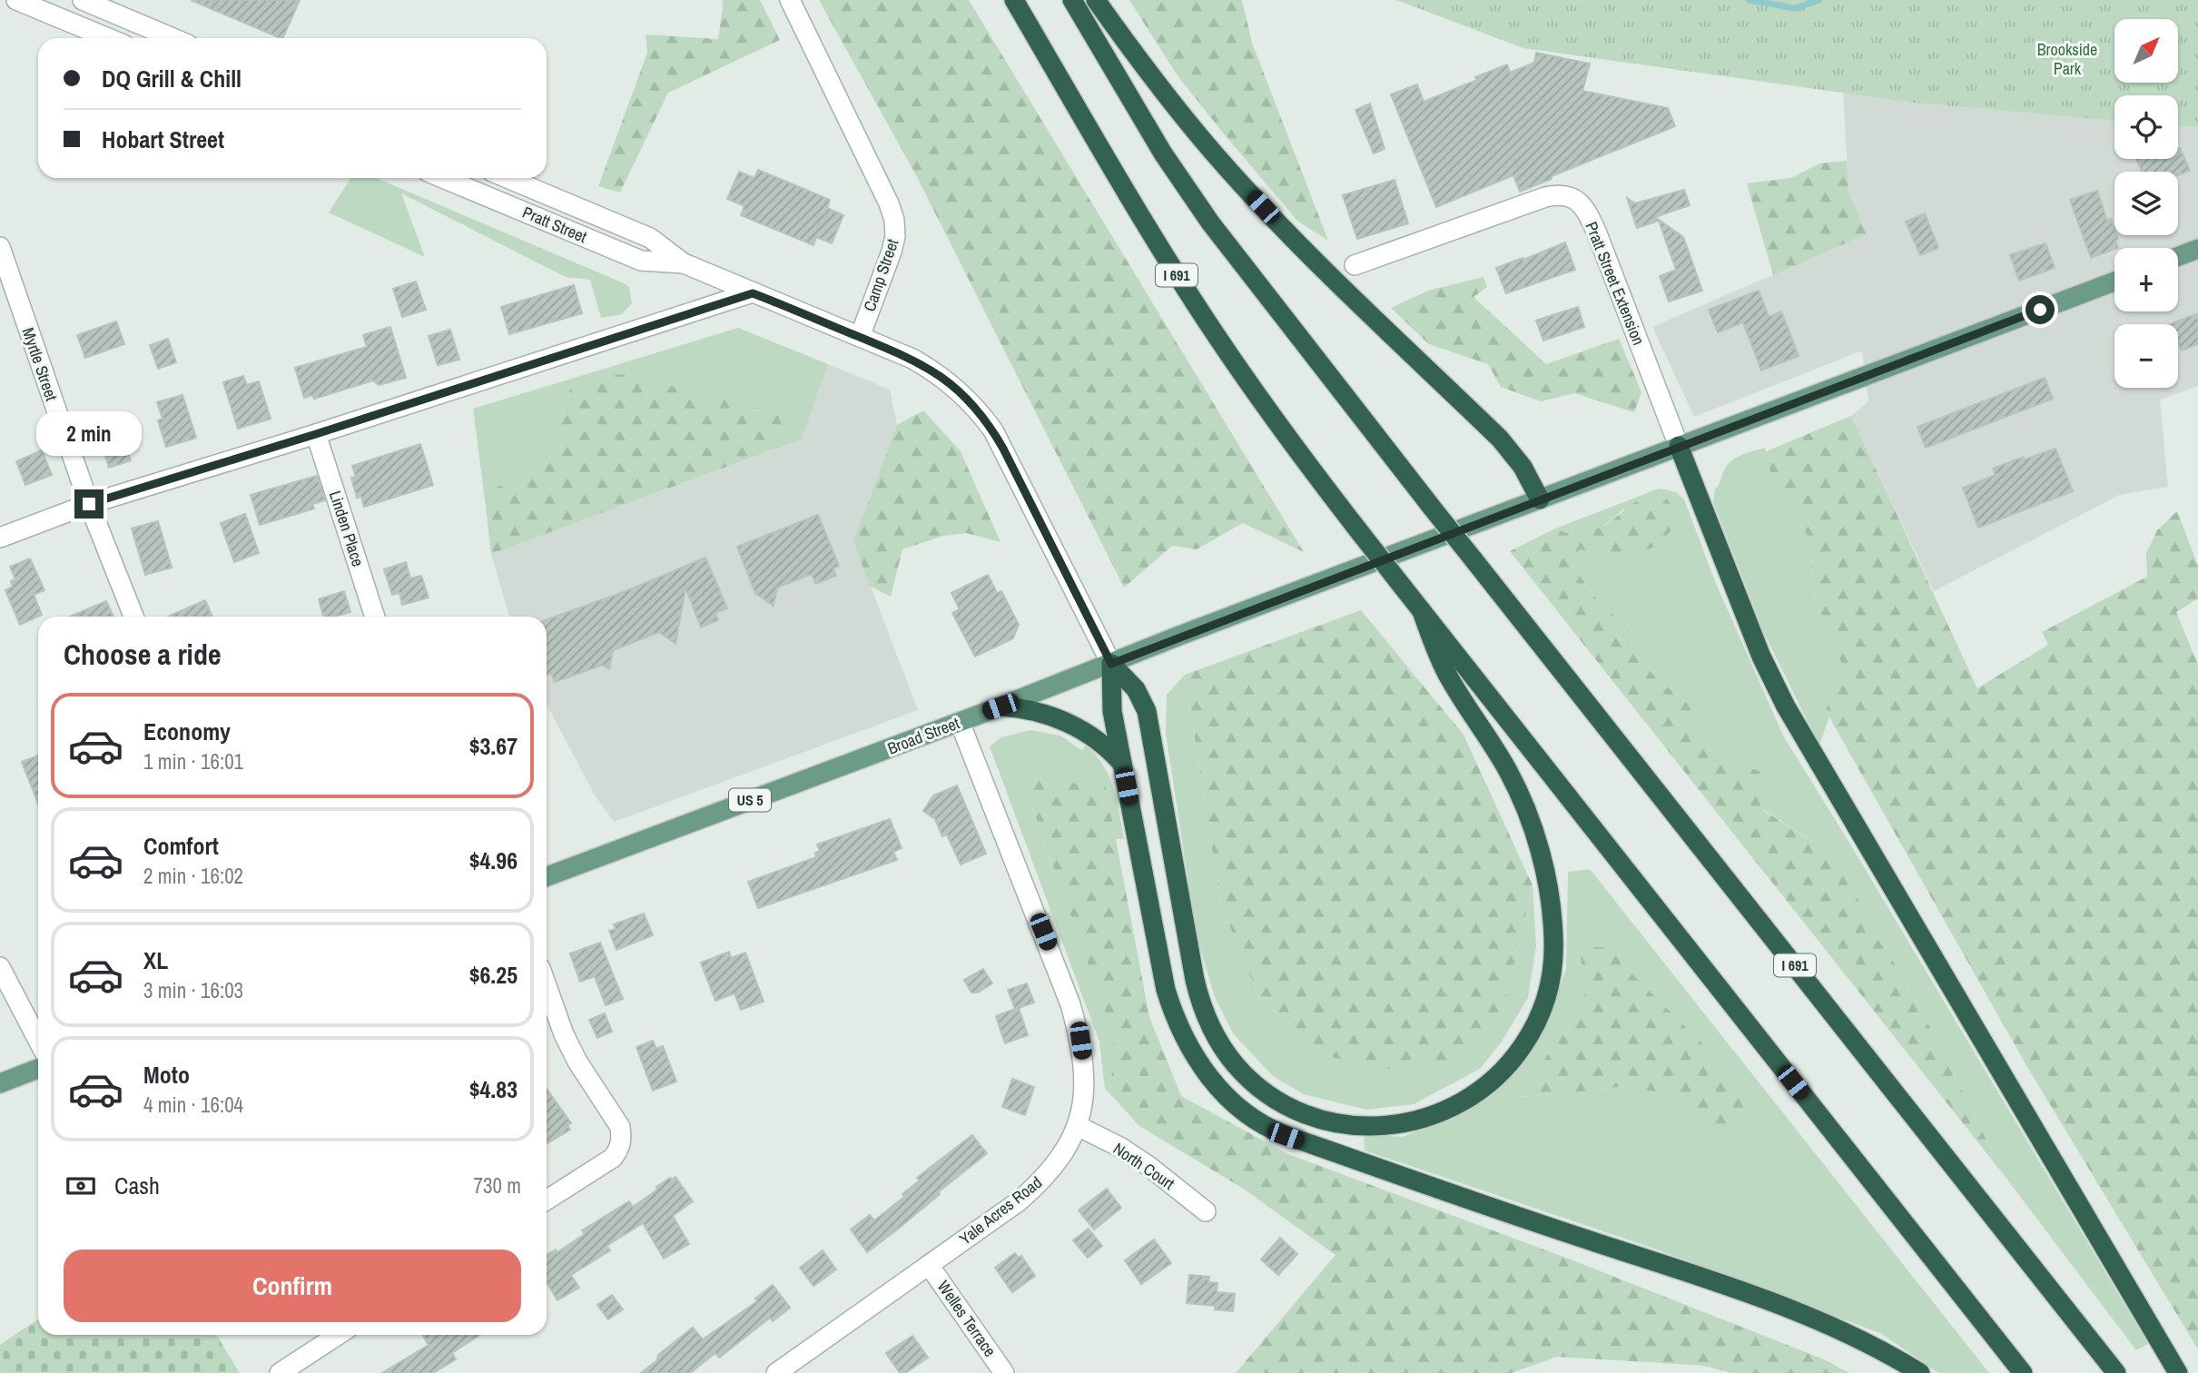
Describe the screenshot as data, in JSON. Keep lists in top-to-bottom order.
{
  "streets": {
    "highway": ["I 691"],
    "main road": ["Broad Street", "US 5"],
    "street": [
      "Pratt Street",
      "Camp Street",
      "Pratt Street Extension",
      "Myrtle Street",
      "Linden Place",
      "North Court",
      "Yale Acres Road",
      "Welles Terrace"
    ]
  },
  "crossings": [
    ["Pratt Street", "Camp Street"],
    ["Pratt Street Extension", "Broad Street"],
    ["Broad Street", "Yale Acres Road"],
    ["North Court", "Yale Acres Road"],
    ["Yale Acres Road", "Welles Terrace"]
  ],
  "parks": ["Brookside Park"],
  "north": "top right",
  "page": {
    "map_buttons": ["+", "−"],
    "banner": ["DQ Grill & Chill", "Hobart Street"],
    "bubble": "2 min",
    "heading": "Choose a ride",
    "list": [
      {
        "name": "Economy",
        "note": "1 min · 16:01",
        "value": "$3.67"
      },
      {
        "name": "Comfort",
        "note": "2 min · 16:02",
        "value": "$4.96"
      },
      {
        "name": "XL",
        "note": "3 min · 16:03",
        "value": "$6.25"
      },
      {
        "name": "Moto",
        "note": "4 min · 16:04",
        "value": "$4.83"
      }
    ],
    "pay": ["Cash", "730 m"],
    "buttons": "Confirm"
  }
}
